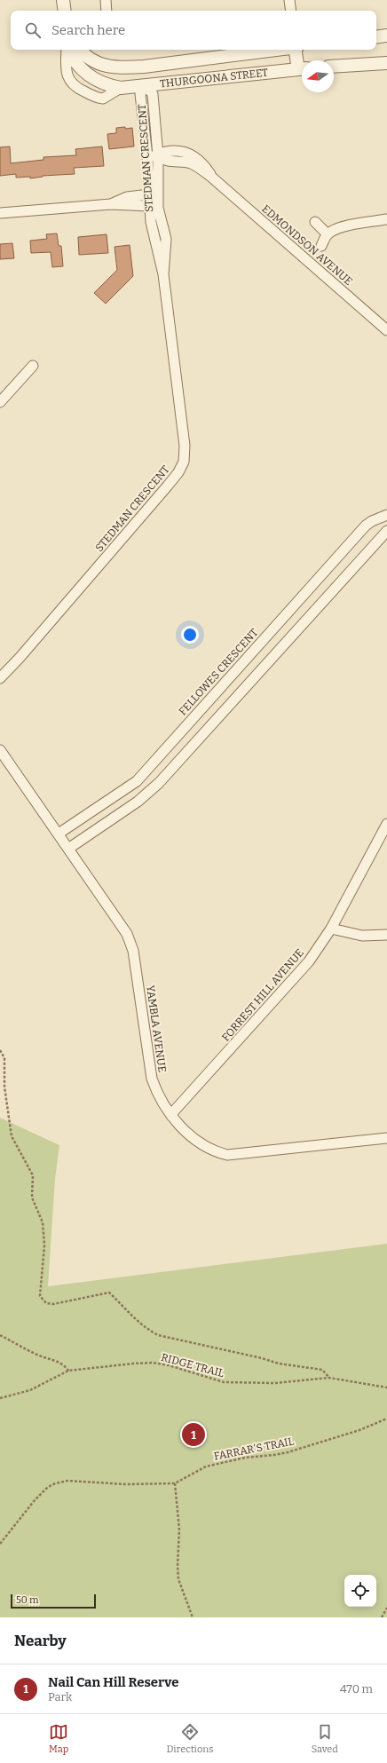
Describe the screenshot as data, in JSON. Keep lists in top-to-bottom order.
{
  "streets": {
    "street": [
      "THURGOONA STREET",
      "STEDMAN CRESCENT",
      "EDMONDSON AVENUE",
      "FELLOWES CRESCENT",
      "FORREST HILL AVENUE",
      "YAMBLA AVENUE"
    ],
    "path": ["RIDGE TRAIL", "FARRAR'S TRAIL"]
  },
  "crossings": [
    ["THURGOONA STREET", "STEDMAN CRESCENT"],
    ["STEDMAN CRESCENT", "EDMONDSON AVENUE"],
    ["FELLOWES CRESCENT", "YAMBLA AVENUE"],
    ["FORREST HILL AVENUE", "YAMBLA AVENUE"]
  ],
  "scale_bar": "50 m",
  "north": "left",
  "page": {
    "search": "Search here",
    "pins": "1",
    "scale": "50 m",
    "heading": "Nearby",
    "list": [
      {
        "mark": "1",
        "name": "Nail Can Hill Reserve",
        "note": "Park",
        "value": "470 m"
      }
    ],
    "nav": ["Map", "Directions", "Saved"]
  }
}
